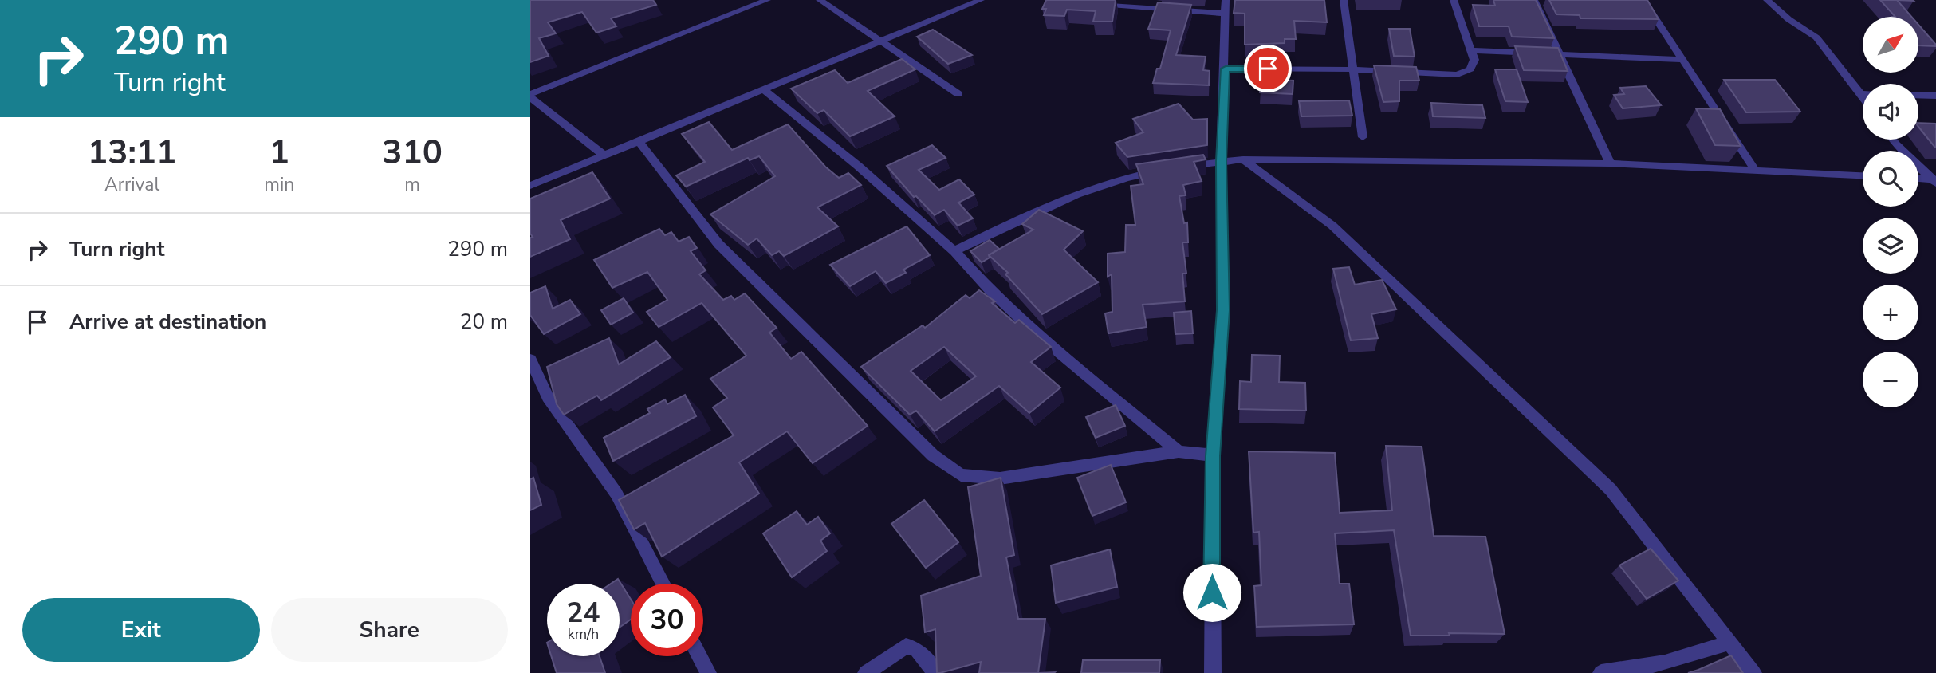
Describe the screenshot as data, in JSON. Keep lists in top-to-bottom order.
{
  "north": "top right",
  "page": {
    "turn": ["290 m", "Turn right"],
    "map_buttons": ["+", "−"],
    "eta": [
      "13:11",
      "Arrival",
      "1",
      "min",
      "310",
      "m"
    ],
    "list": [
      {
        "name": "Turn right",
        "value": "290 m"
      },
      {
        "name": "Arrive at destination",
        "value": "20 m"
      }
    ],
    "speed": "24 km/h",
    "limit": "30",
    "buttons": ["Exit", "Share"]
  }
}
